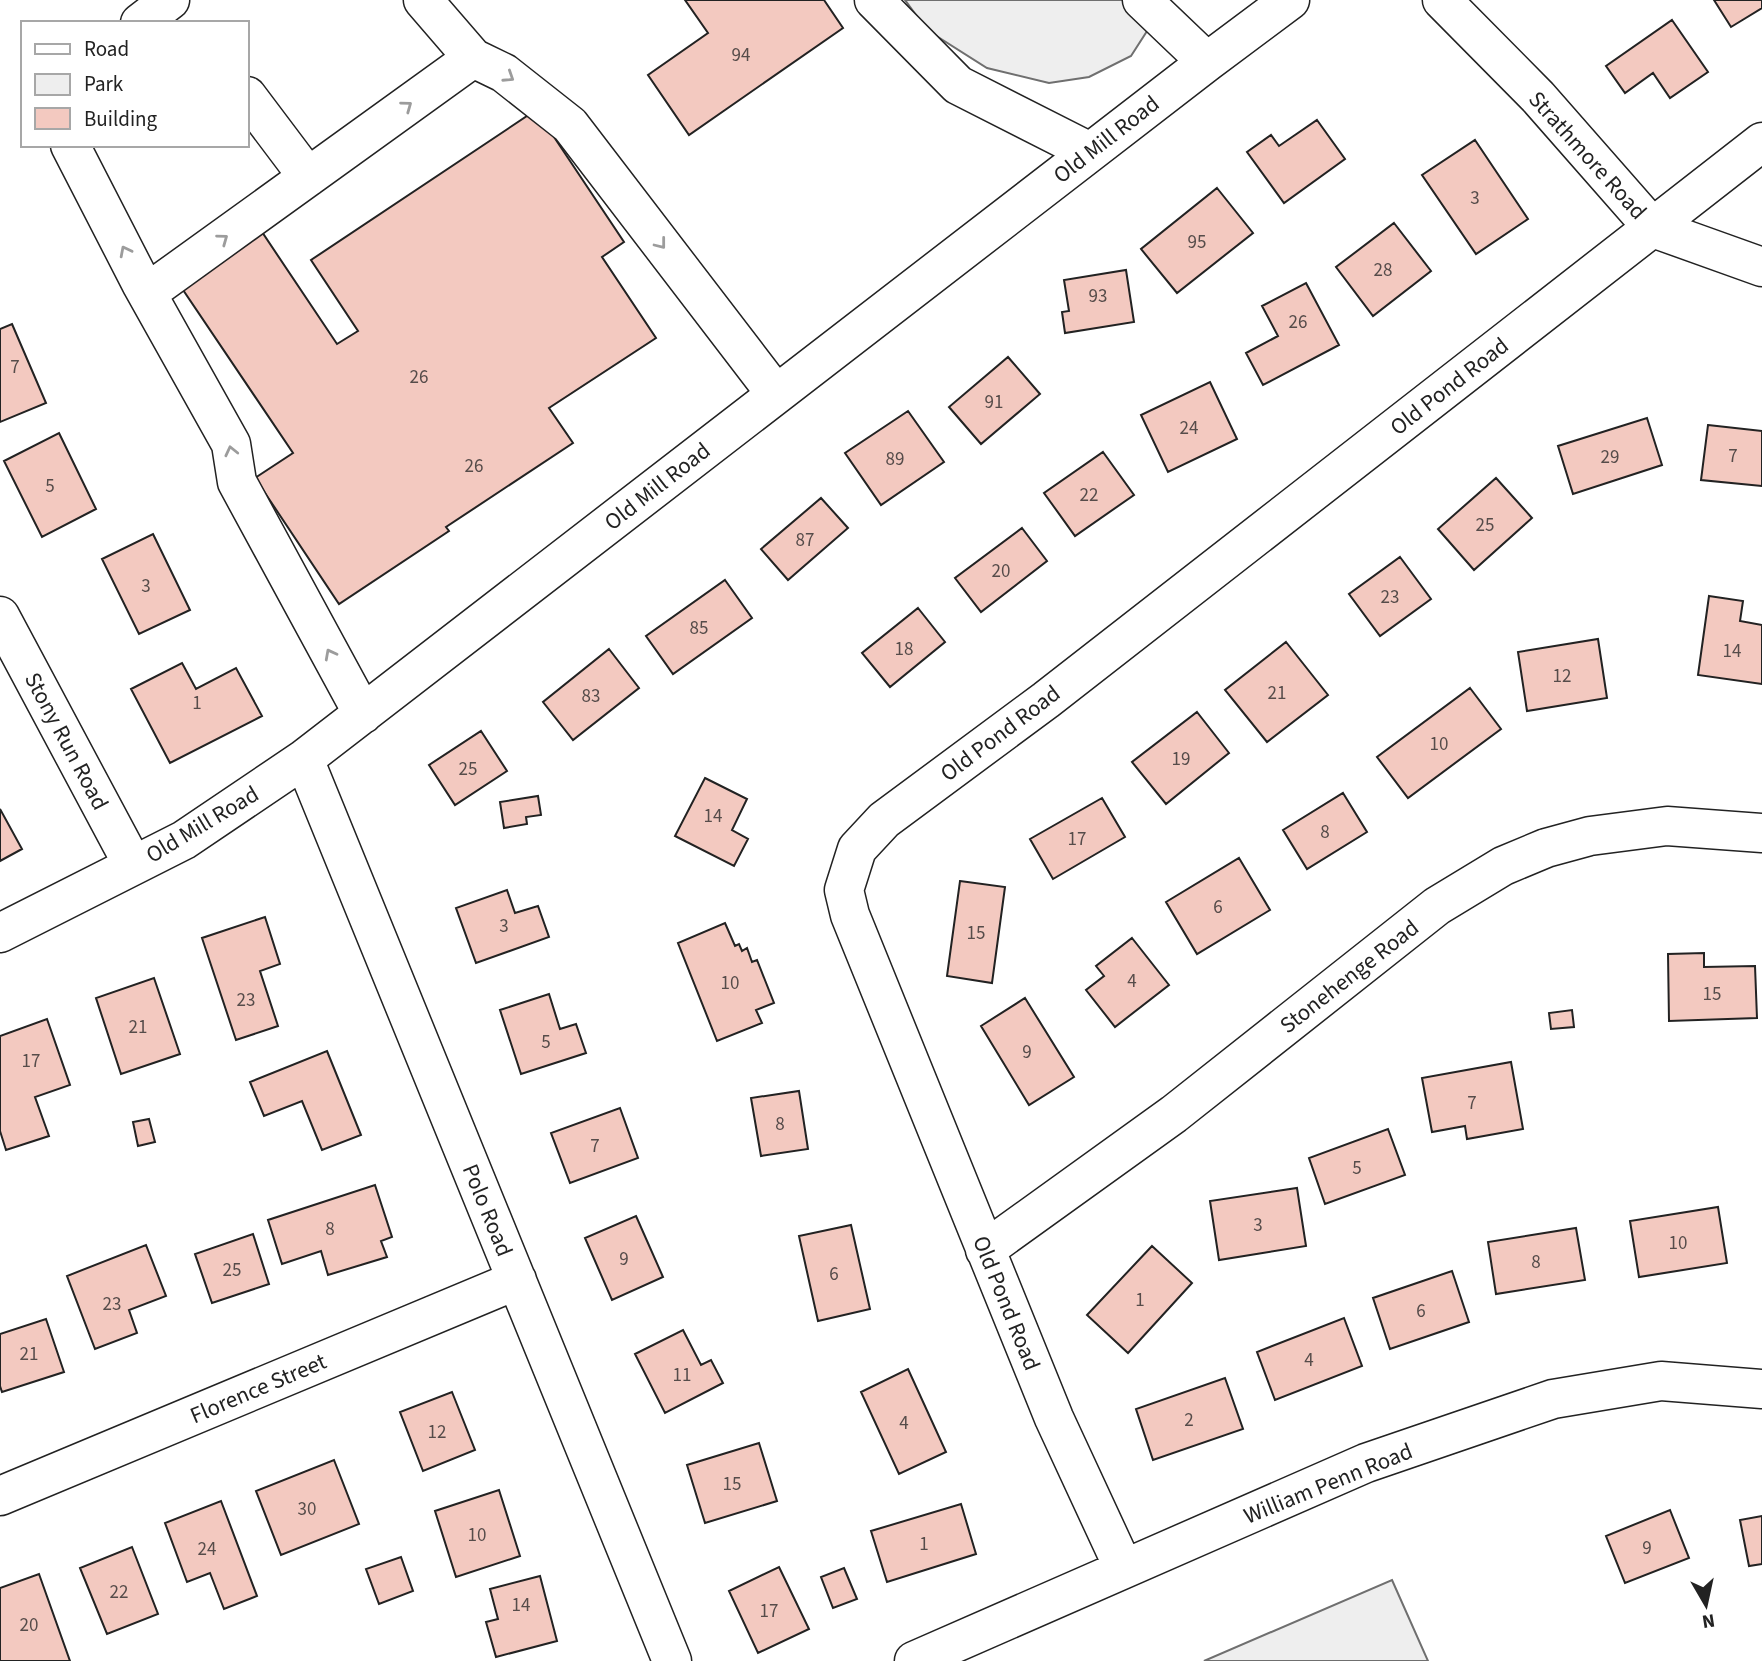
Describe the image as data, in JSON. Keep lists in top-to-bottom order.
{
  "streets": {
    "street": [
      "Old Mill Road",
      "Strathmore Road",
      "Old Pond Road",
      "Stony Run Road",
      "Stonehenge Road",
      "Polo Road",
      "Florence Street",
      "William Penn Road"
    ]
  },
  "crossings": [
    ["Old Mill Road", "Stony Run Road"],
    ["Old Mill Road", "Polo Road"],
    ["Strathmore Road", "Old Pond Road"],
    ["Old Pond Road", "Stonehenge Road"],
    ["Old Pond Road", "William Penn Road"],
    ["Polo Road", "Florence Street"]
  ],
  "house_numbers": [
    "94",
    "3",
    "95",
    "28",
    "93",
    "26",
    "7",
    "26",
    "91",
    "24",
    "7",
    "29",
    "89",
    "26",
    "5",
    "22",
    "25",
    "87",
    "20",
    "3",
    "23",
    "85",
    "18",
    "14",
    "12",
    "21",
    "83",
    "1",
    "10",
    "19",
    "25",
    "14",
    "8",
    "17",
    "6",
    "3",
    "15",
    "4",
    "10",
    "15",
    "23",
    "21",
    "5",
    "9",
    "17",
    "7",
    "8",
    "7",
    "5",
    "3",
    "8",
    "10",
    "9",
    "8",
    "25",
    "6",
    "1",
    "23",
    "6",
    "21",
    "4",
    "11",
    "2",
    "4",
    "12",
    "15",
    "30",
    "10",
    "1",
    "9",
    "24",
    "22",
    "14",
    "17",
    "20"
  ],
  "legend": ["Road", "Park", "Building"],
  "north": "bottom"
}
